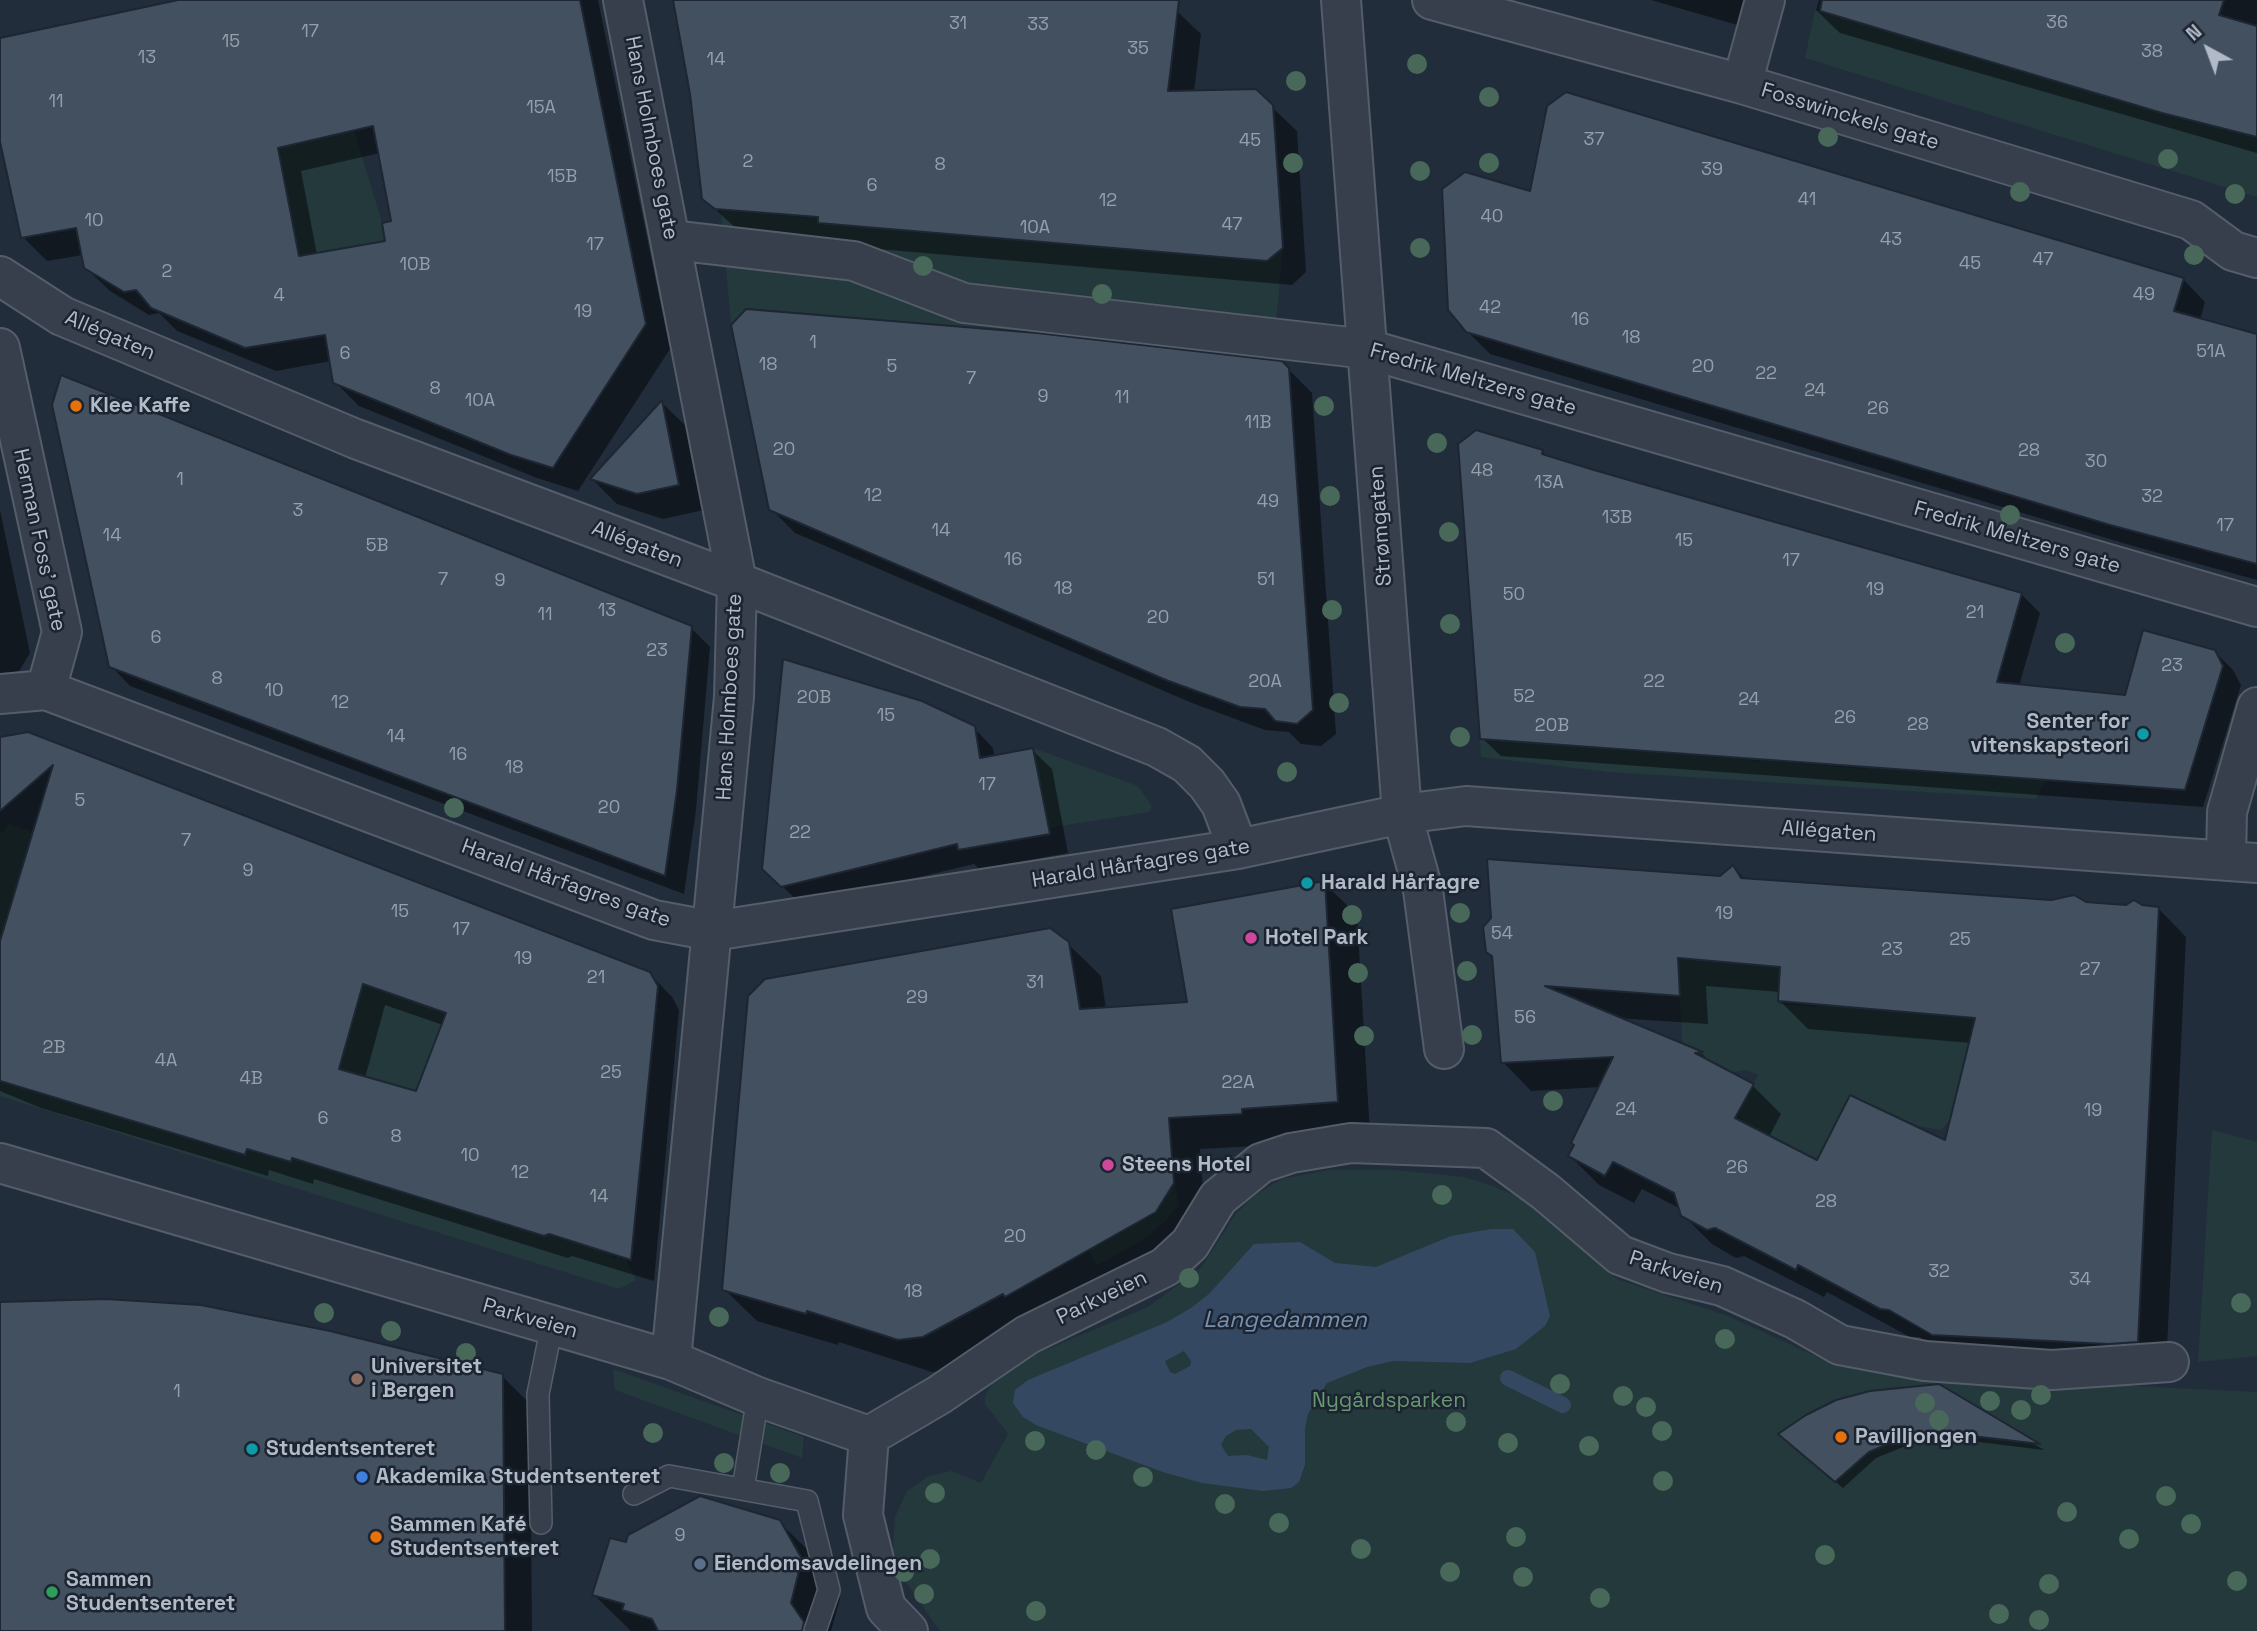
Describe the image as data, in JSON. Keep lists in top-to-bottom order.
{
  "streets": {
    "street": [
      "Fosswinckels gate",
      "Hans Holmboes gate",
      "Allégaten",
      "Fredrik Meltzers gate",
      "Strømgaten",
      "Herman Foss' gate",
      "Harald Hårfagres gate",
      "Parkveien"
    ]
  },
  "crossings": [
    ["Hans Holmboes gate", "Allégaten"],
    ["Hans Holmboes gate", "Fredrik Meltzers gate"],
    ["Hans Holmboes gate", "Harald Hårfagres gate"],
    ["Hans Holmboes gate", "Parkveien"],
    ["Allégaten", "Strømgaten"],
    ["Allégaten", "Harald Hårfagres gate"],
    ["Fredrik Meltzers gate", "Strømgaten"],
    ["Strømgaten", "Harald Hårfagres gate"],
    ["Herman Foss' gate", "Harald Hårfagres gate"]
  ],
  "water": ["Langedammen"],
  "parks": ["Nygårdsparken"],
  "places": [
    "Klee Kaffe",
    "Senter for vitenskapsteori",
    "Harald Hårfagre",
    "Hotel Park",
    "Steens Hotel",
    "Universitet i Bergen",
    "Pavilljongen",
    "Studentsenteret",
    "Akademika Studentsenteret",
    "Sammen Kafé Studentsenteret",
    "Eiendomsavdelingen",
    "Sammen Studentsenteret"
  ],
  "house_numbers": [
    "36",
    "31",
    "33",
    "17",
    "15",
    "35",
    "38",
    "13",
    "14",
    "11",
    "15A",
    "37",
    "45",
    "2",
    "8",
    "39",
    "15B",
    "6",
    "41",
    "12",
    "40",
    "10",
    "47",
    "10A",
    "43",
    "17",
    "47",
    "45",
    "10B",
    "2",
    "49",
    "4",
    "42",
    "19",
    "16",
    "18",
    "1",
    "51A",
    "6",
    "18",
    "5",
    "20",
    "22",
    "7",
    "8",
    "24",
    "9",
    "11",
    "10A",
    "26",
    "11B",
    "20",
    "28",
    "30",
    "48",
    "1",
    "13A",
    "12",
    "32",
    "49",
    "3",
    "13B",
    "17",
    "14",
    "14",
    "15",
    "5B",
    "16",
    "17",
    "7",
    "51",
    "9",
    "18",
    "19",
    "50",
    "13",
    "21",
    "11",
    "20",
    "6",
    "23",
    "23",
    "8",
    "20A",
    "22",
    "10",
    "52",
    "20B",
    "24",
    "12",
    "15",
    "26",
    "28",
    "20B",
    "14",
    "16",
    "18",
    "17",
    "5",
    "20",
    "22",
    "7",
    "9",
    "15",
    "19",
    "17",
    "54",
    "25",
    "23",
    "19",
    "27",
    "21",
    "31",
    "29",
    "56",
    "2B",
    "4A",
    "25",
    "4B",
    "22A",
    "24",
    "19",
    "6",
    "8",
    "10",
    "26",
    "12",
    "14",
    "28",
    "20",
    "32",
    "34",
    "18",
    "1",
    "9"
  ],
  "north": "top left"
}
